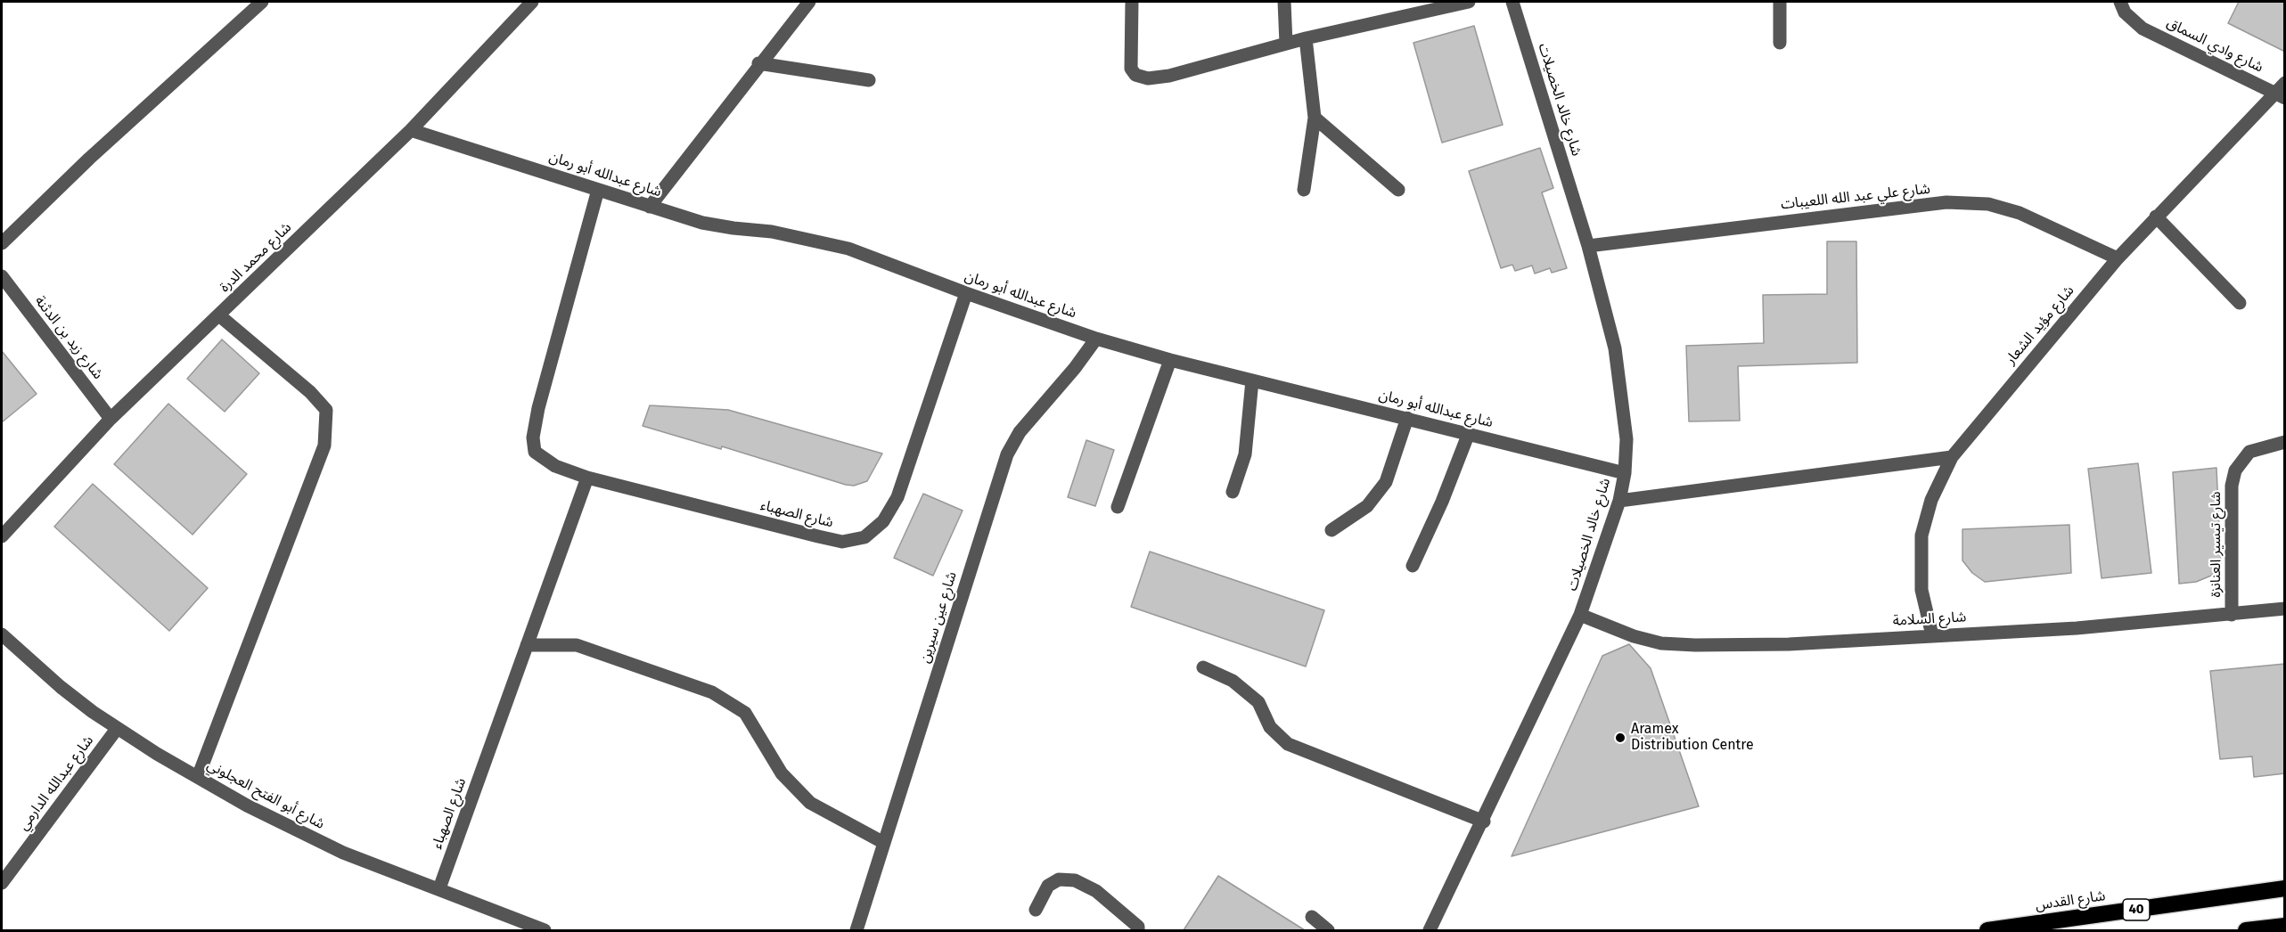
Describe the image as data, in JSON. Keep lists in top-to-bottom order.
{
  "streets": {
    "highway": ["شارع القدس", "40"],
    "street": [
      "شارع وادي السماق",
      "شارع خالد الخصيلات",
      "شارع عبدالله أبو رمان",
      "شارع علي عبد الله اللعيبات",
      "شارع محمد الدرة",
      "شارع مؤيد الشعار",
      "شارع زيد بن الدثنة",
      "شارع الصهباء",
      "شارع تيسير العنانزة",
      "شارع عين سيرين",
      "شارع السلامة",
      "شارع عبدالله الدارمي",
      "شارع أبو الفتح العجلوني"
    ]
  },
  "crossings": [
    ["شارع وادي السماق", "شارع مؤيد الشعار"],
    ["شارع خالد الخصيلات", "شارع عبدالله أبو رمان"],
    ["شارع خالد الخصيلات", "شارع علي عبد الله اللعيبات"],
    ["شارع خالد الخصيلات", "شارع السلامة"],
    ["شارع عبدالله أبو رمان", "شارع محمد الدرة"],
    ["شارع عبدالله أبو رمان", "شارع الصهباء"],
    ["شارع عبدالله أبو رمان", "شارع عين سيرين"],
    ["شارع علي عبد الله اللعيبات", "شارع مؤيد الشعار"],
    ["شارع محمد الدرة", "شارع زيد بن الدثنة"],
    ["شارع مؤيد الشعار", "شارع السلامة"],
    ["شارع الصهباء", "شارع أبو الفتح العجلوني"],
    ["شارع تيسير العنانزة", "شارع السلامة"],
    ["شارع عبدالله الدارمي", "شارع أبو الفتح العجلوني"]
  ],
  "places": ["Aramex Distribution Centre"]
}
